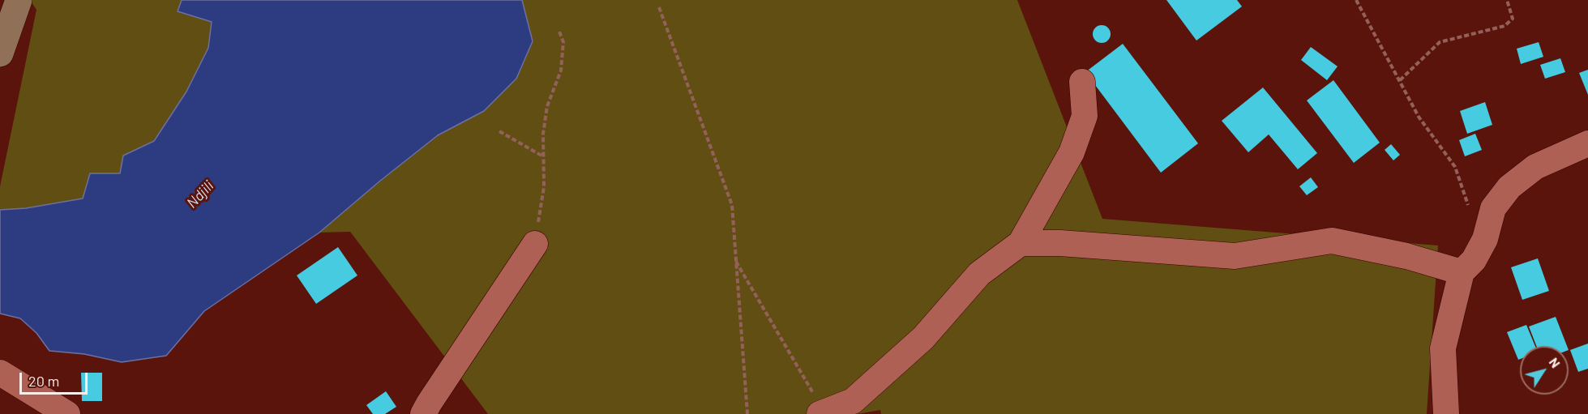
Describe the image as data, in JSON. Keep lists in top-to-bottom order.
{
  "water": ["Ndjili"],
  "scale_bar": "20 m",
  "north": "top right"
}
